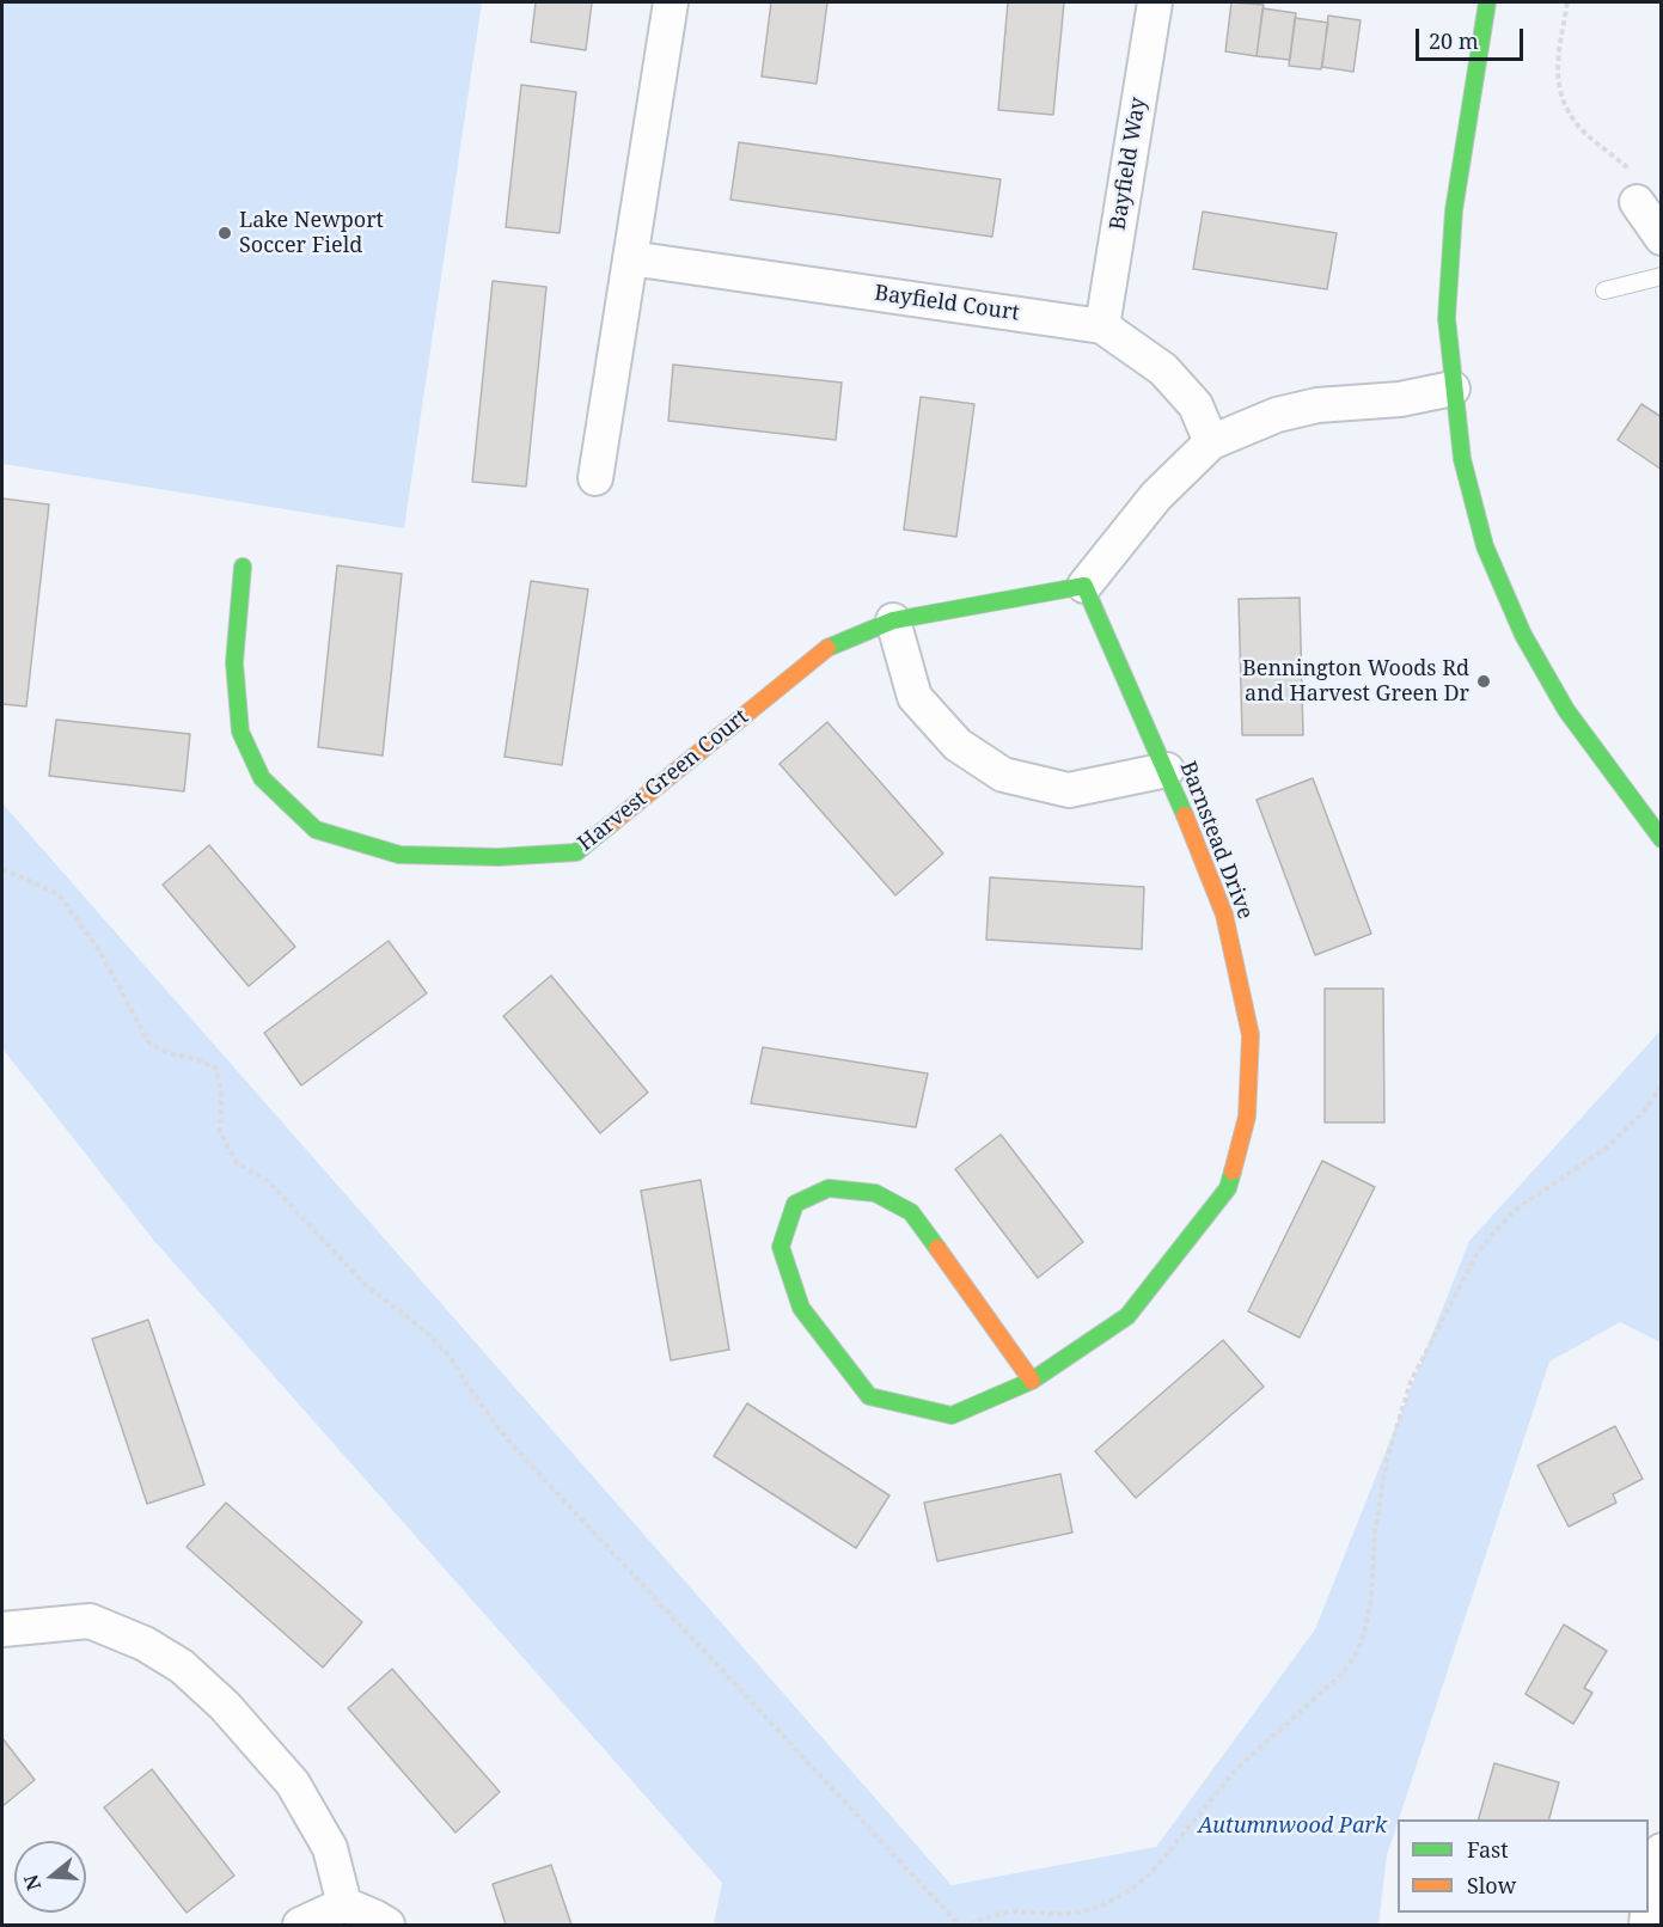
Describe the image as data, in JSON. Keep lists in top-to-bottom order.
{
  "streets": {
    "street": [
      "Bayfield Way",
      "Bayfield Court",
      "Harvest Green Court",
      "Barnstead Drive"
    ]
  },
  "crossings": [
    ["Bayfield Way", "Bayfield Court"],
    ["Harvest Green Court", "Barnstead Drive"]
  ],
  "parks": ["Autumnwood Park"],
  "places": ["Lake Newport Soccer Field", "Bennington Woods Rd and Harvest Green Dr"],
  "legend": ["Fast", "Slow"],
  "scale_bar": "20 m",
  "north": "left"
}
